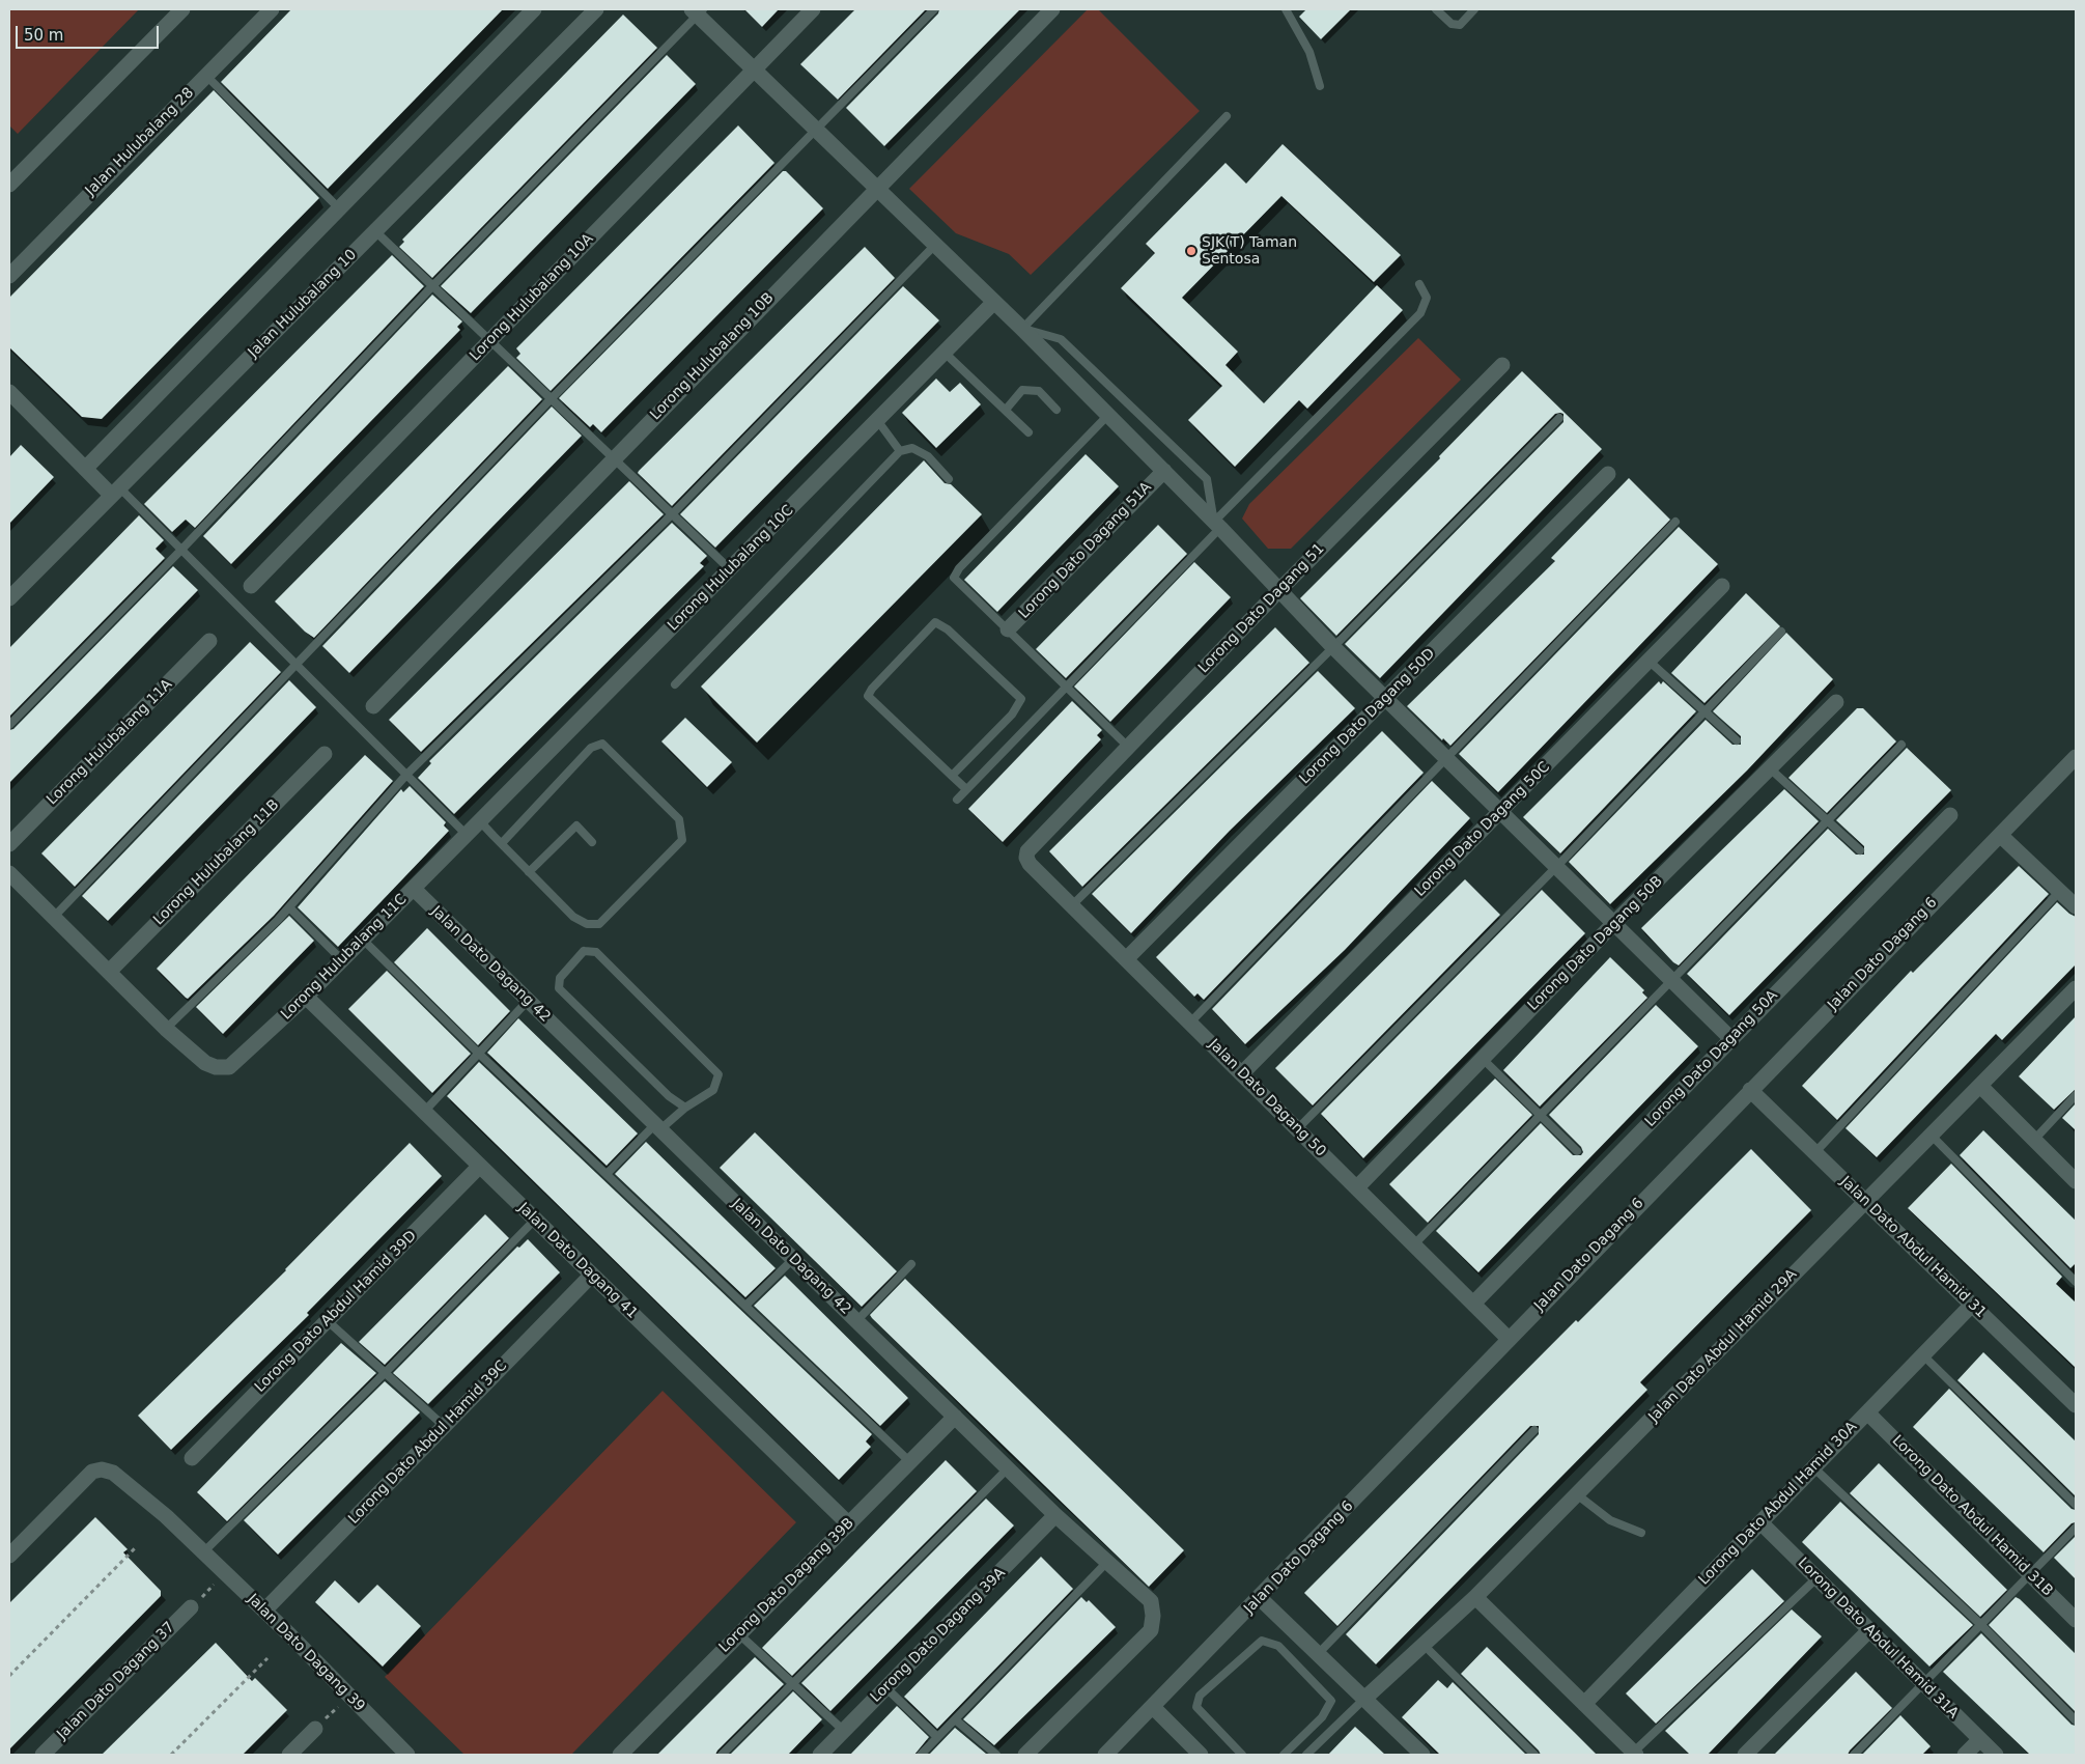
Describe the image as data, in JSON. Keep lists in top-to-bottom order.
{
  "streets": {
    "street": [
      "Jalan Hulubalang 28",
      "Lorong Hulubalang 10A",
      "Jalan Hulubalang 10",
      "Lorong Hulubalang 10B",
      "Lorong Dato Dagang 51A",
      "Lorong Hulubalang 10C",
      "Lorong Dato Dagang 51",
      "Lorong Dato Dagang 50D",
      "Lorong Hulubalang 11A",
      "Lorong Dato Dagang 50C",
      "Lorong Hulubalang 11B",
      "Lorong Dato Dagang 50B",
      "Jalan Dato Dagang 6",
      "Lorong Hulubalang 11C",
      "Jalan Dato Dagang 42",
      "Lorong Dato Dagang 50A",
      "Jalan Dato Dagang 50",
      "Jalan Dato Abdul Hamid 31",
      "Jalan Dato Dagang 41",
      "Lorong Dato Abdul Hamid 39D",
      "Jalan Dato Abdul Hamid 29A",
      "Lorong Dato Abdul Hamid 39C",
      "Lorong Dato Abdul Hamid 30A",
      "Lorong Dato Abdul Hamid 31B",
      "Lorong Dato Dagang 39B",
      "Lorong Dato Dagang 39A",
      "Lorong Dato Abdul Hamid 31A",
      "Jalan Dato Dagang 39",
      "Jalan Dato Dagang 37"
    ]
  },
  "crossings": [
    ["Lorong Hulubalang 10C", "Lorong Hulubalang 11C"],
    ["Lorong Dato Dagang 51", "Jalan Dato Dagang 50"],
    ["Lorong Dato Dagang 50D", "Jalan Dato Dagang 50"],
    ["Lorong Dato Dagang 50C", "Jalan Dato Dagang 50"],
    ["Lorong Dato Dagang 50B", "Jalan Dato Dagang 50"],
    ["Jalan Dato Dagang 6", "Jalan Dato Dagang 50"],
    ["Jalan Dato Dagang 6", "Jalan Dato Abdul Hamid 31"],
    ["Lorong Hulubalang 11C", "Jalan Dato Dagang 42"],
    ["Lorong Hulubalang 11C", "Jalan Dato Dagang 41"],
    ["Jalan Dato Dagang 42", "Lorong Dato Dagang 39B"],
    ["Jalan Dato Dagang 42", "Lorong Dato Dagang 39A"],
    ["Lorong Dato Dagang 50A", "Jalan Dato Dagang 50"],
    ["Jalan Dato Abdul Hamid 31", "Jalan Dato Abdul Hamid 29A"],
    ["Jalan Dato Abdul Hamid 31", "Lorong Dato Abdul Hamid 30A"],
    ["Jalan Dato Dagang 41", "Lorong Dato Abdul Hamid 39D"],
    ["Jalan Dato Dagang 41", "Lorong Dato Abdul Hamid 39C"],
    ["Jalan Dato Dagang 41", "Lorong Dato Dagang 39B"],
    ["Lorong Dato Abdul Hamid 39C", "Jalan Dato Dagang 39"],
    ["Lorong Dato Abdul Hamid 30A", "Lorong Dato Abdul Hamid 31B"],
    ["Lorong Dato Abdul Hamid 30A", "Lorong Dato Abdul Hamid 31A"]
  ],
  "places": ["SJK(T) Taman Sentosa"],
  "scale_bar": "50 m"
}
